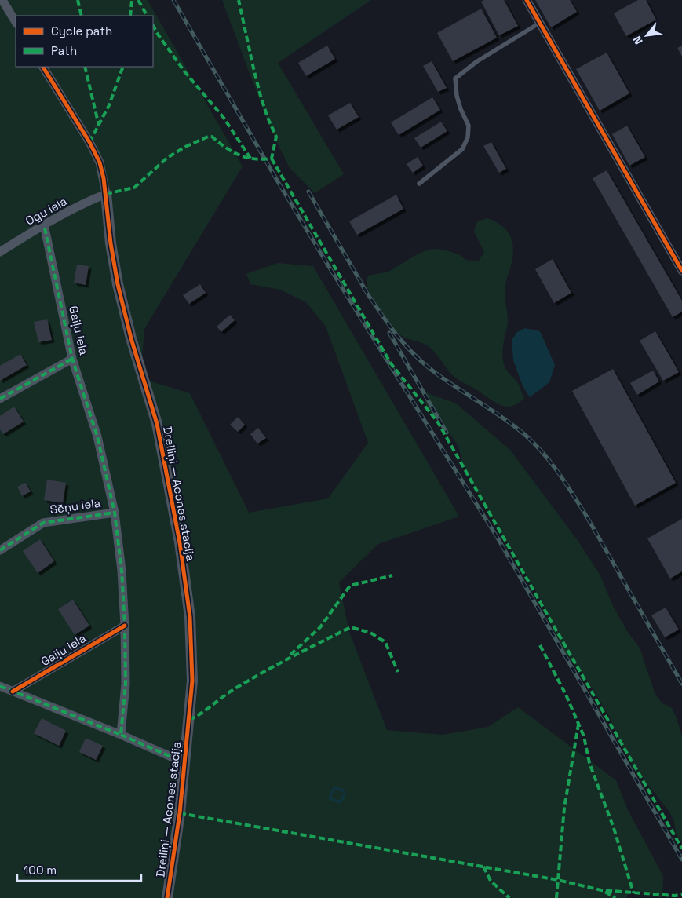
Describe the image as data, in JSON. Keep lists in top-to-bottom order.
{
  "streets": {
    "street": [
      "Ogu iela",
      "Gaiļu iela",
      "Dreiliņi — Acones stacija",
      "Sēņu iela"
    ]
  },
  "crossings": [
    ["Ogu iela", "Gaiļu iela"],
    ["Ogu iela", "Dreiliņi — Acones stacija"],
    ["Gaiļu iela", "Sēņu iela"]
  ],
  "legend": ["Cycle path", "Path"],
  "scale_bar": "100 m",
  "north": "bottom left"
}
